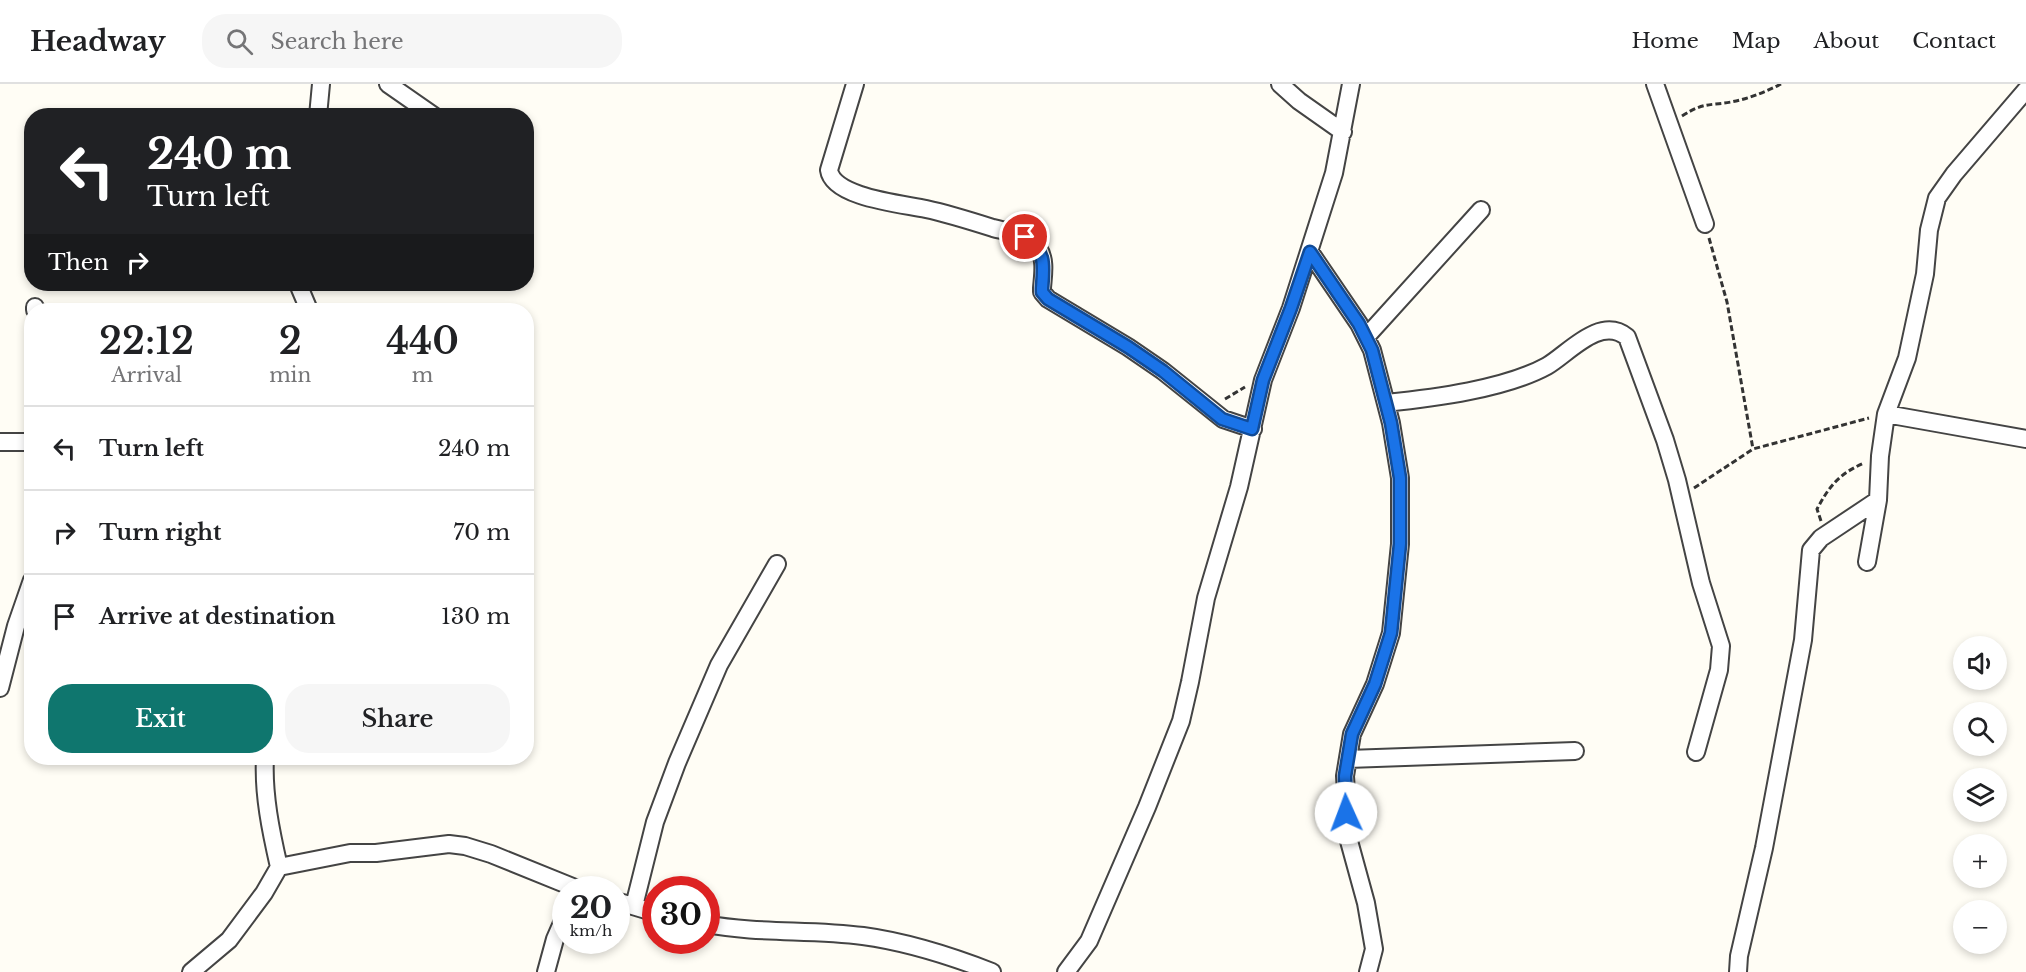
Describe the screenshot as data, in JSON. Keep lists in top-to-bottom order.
{
  "page": {
    "header": "Headway",
    "search": "Search here",
    "nav": [
      "Home",
      "Map",
      "About",
      "Contact"
    ],
    "turn": ["240 m", "Turn left"],
    "then": "Then",
    "eta": [
      "22:12",
      "Arrival",
      "2",
      "min",
      "440",
      "m"
    ],
    "list": [
      {
        "name": "Turn left",
        "value": "240 m"
      },
      {
        "name": "Turn right",
        "value": "70 m"
      },
      {
        "name": "Arrive at destination",
        "value": "130 m"
      }
    ],
    "map_buttons": ["+", "−"],
    "buttons": ["Exit", "Share"],
    "speed": "20 km/h",
    "limit": "30"
  }
}
